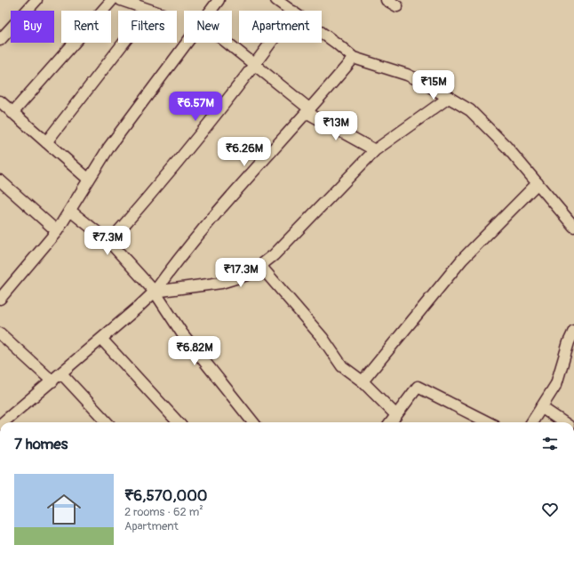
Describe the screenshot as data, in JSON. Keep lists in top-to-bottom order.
{
  "page": {
    "chip": [
      "Buy",
      "Rent",
      "Filters",
      "New",
      "Apartment"
    ],
    "price": [
      "₹15M",
      "₹6.57M",
      "₹13M",
      "₹6.26M",
      "₹7.3M",
      "₹17.3M",
      "₹6.82M"
    ],
    "heading": "7 homes",
    "list": [
      {
        "name": "₹6,570,000",
        "note": "2 rooms · 62 m² · Apartment"
      }
    ]
  }
}
